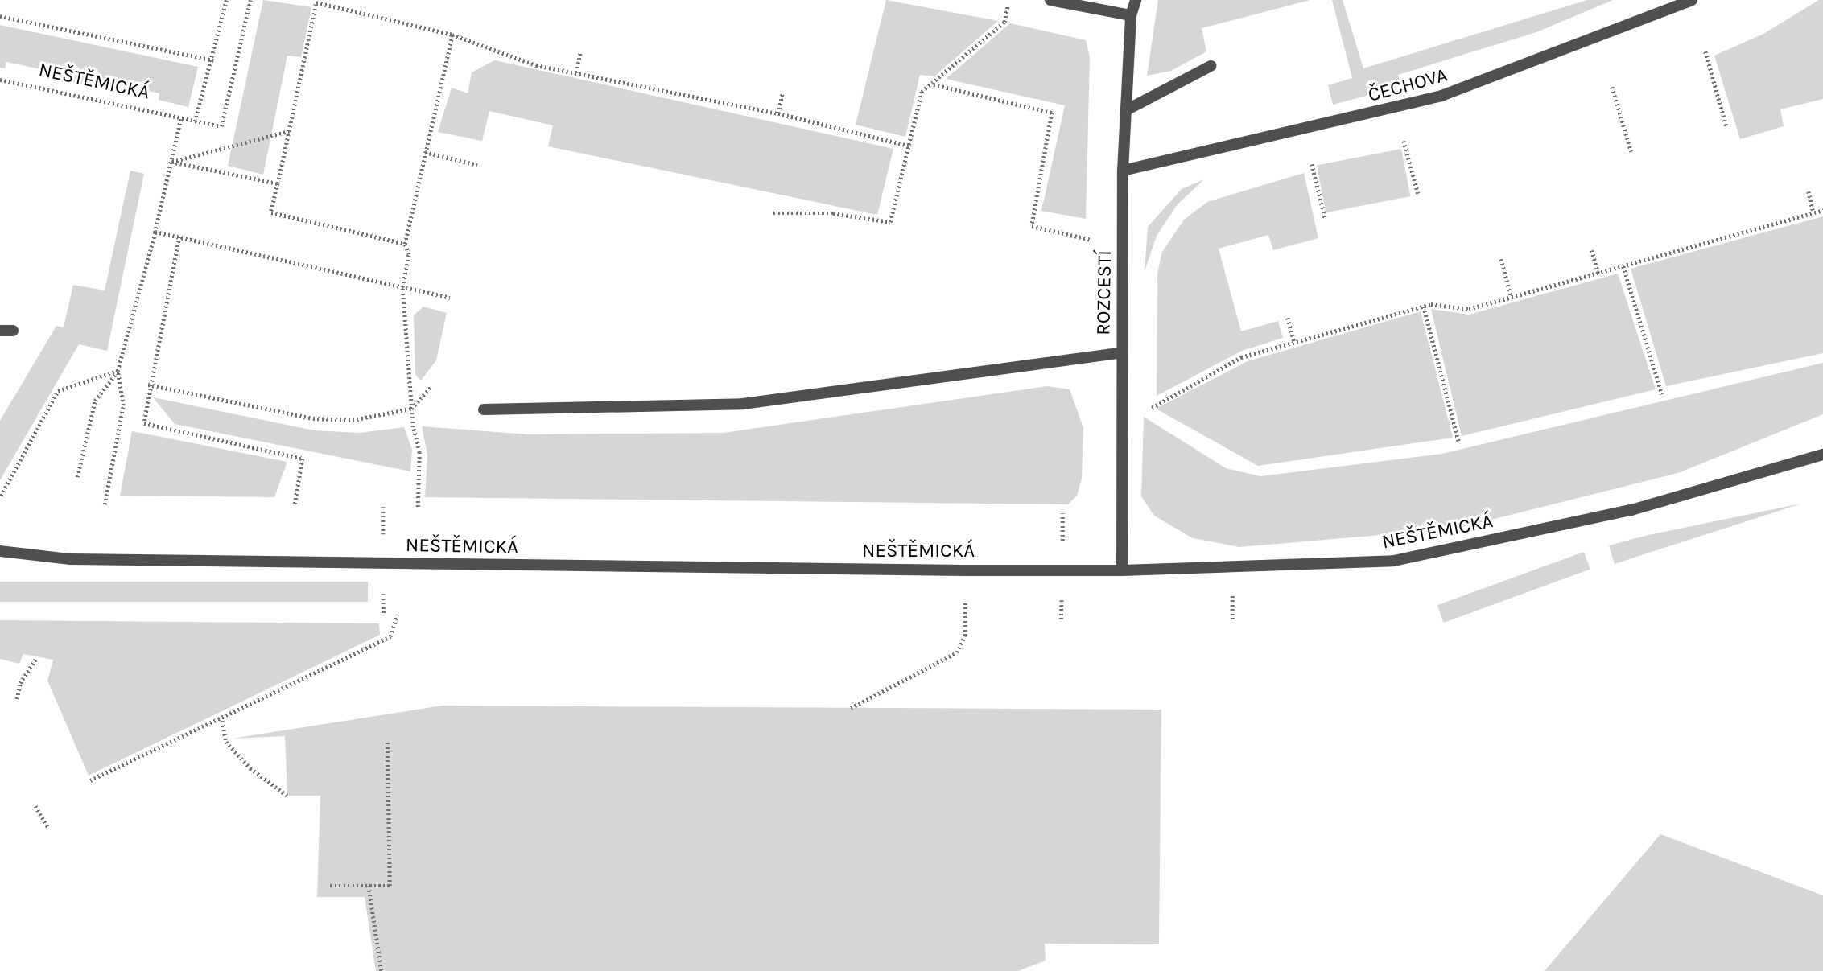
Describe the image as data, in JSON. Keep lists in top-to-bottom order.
{
  "streets": {
    "street": ["NEŠTĚMICKÁ", "ČECHOVA", "ROZCESTÍ"]
  },
  "crossings": [
    ["NEŠTĚMICKÁ", "ROZCESTÍ"],
    ["ČECHOVA", "ROZCESTÍ"]
  ]
}
